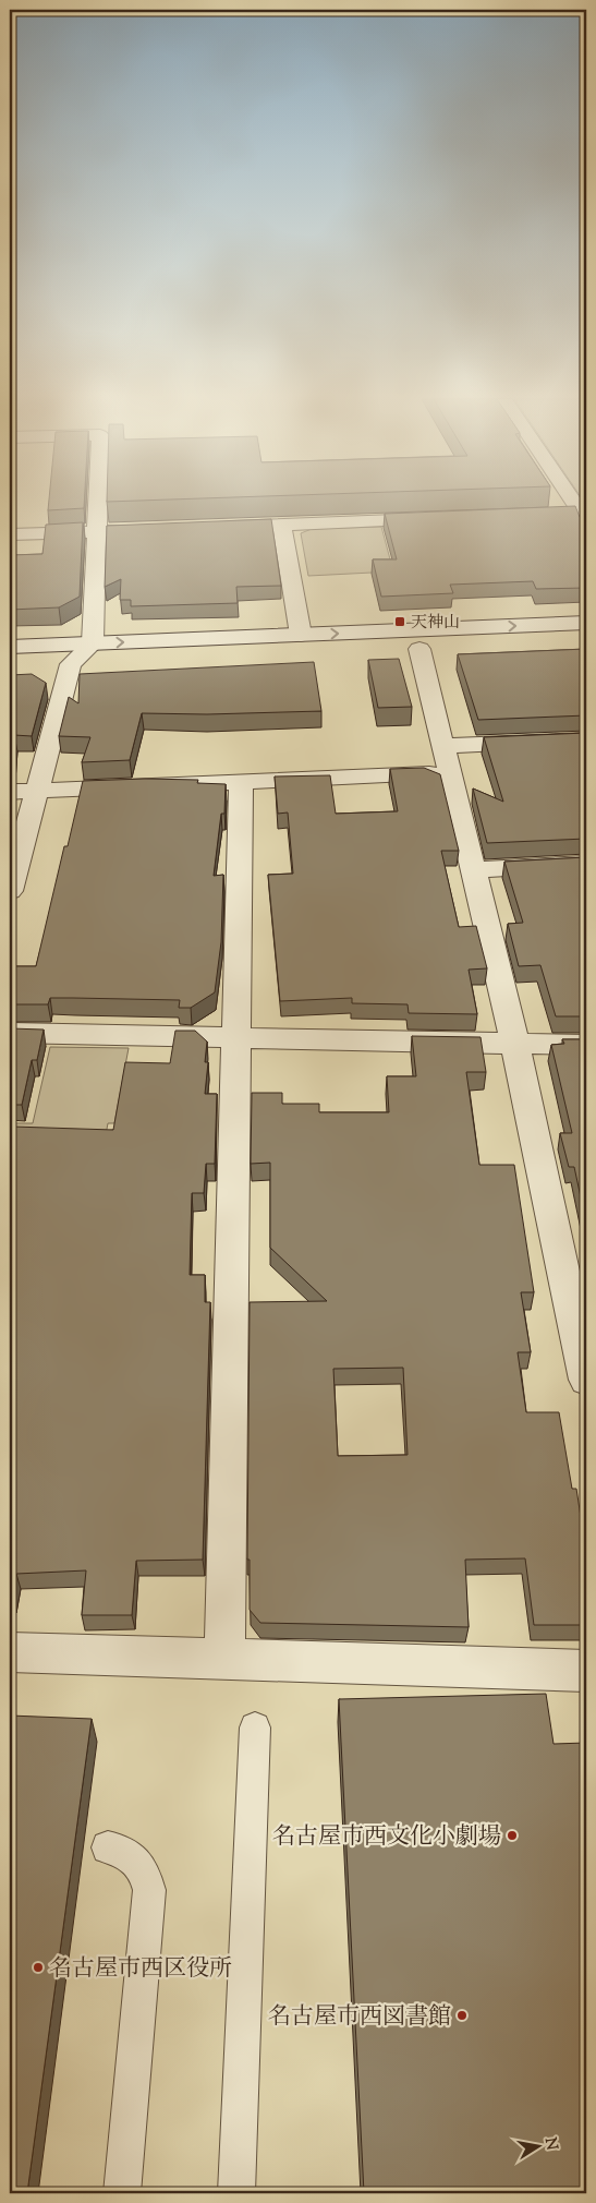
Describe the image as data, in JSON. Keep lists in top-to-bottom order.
{
  "places": {
    "transit": ["天神山"],
    "other": ["名古屋市西文化小劇場", "名古屋市西区役所", "名古屋市西図書館"]
  },
  "north": "right"
}
